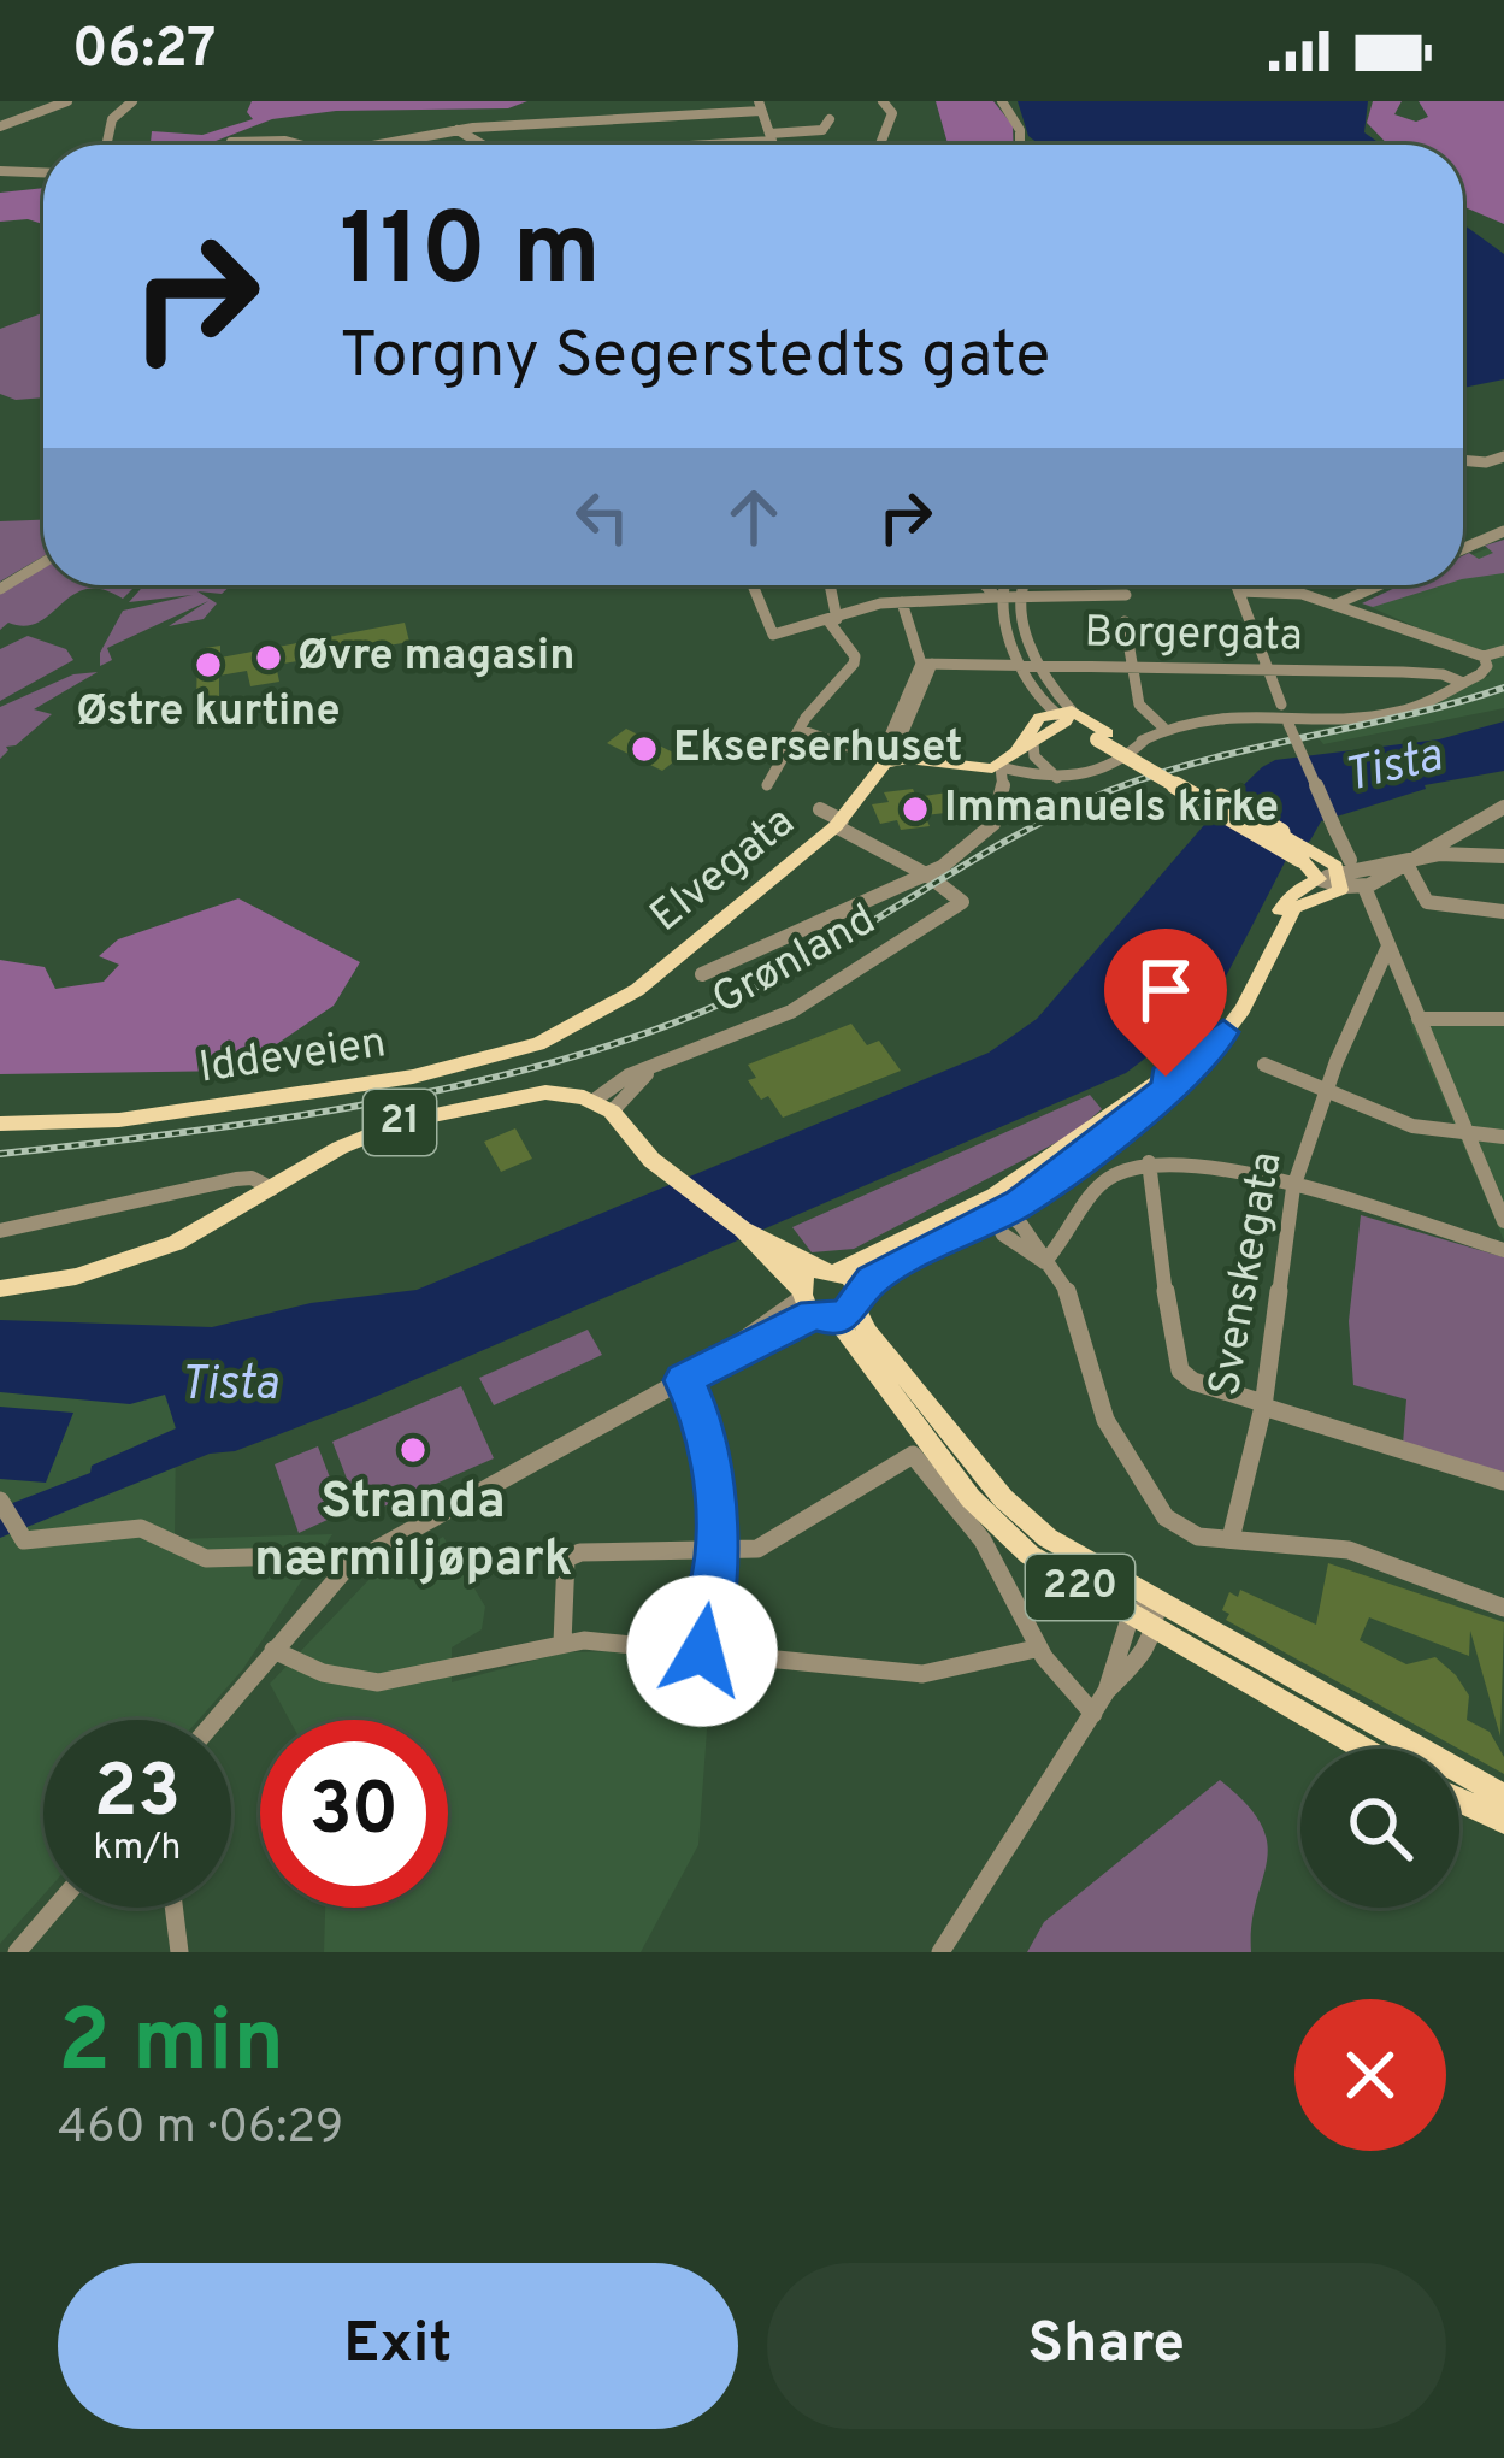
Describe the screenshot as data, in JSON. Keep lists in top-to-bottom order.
{
  "streets": {
    "main road": [
      "Elvegata",
      "Iddeveien",
      "21",
      "220"
    ],
    "street": ["Borgergata", "Grønland", "Svenskegata"]
  },
  "crossings": [
    ["Elvegata", "Iddeveien"],
    ["Grønland", "21"]
  ],
  "water": ["Tista"],
  "places": [
    "Øvre magasin",
    "Østre kurtine",
    "Ekserserhuset",
    "Immanuels kirke",
    "Stranda nærmiljøpark"
  ],
  "page": {
    "status": "06:27",
    "turn": ["110 m", "Torgny Segerstedts gate"],
    "speed": "23 km/h",
    "limit": "30",
    "heading": ["2 min", "460 m · 06:29"],
    "buttons": ["Exit", "Share"]
  }
}
